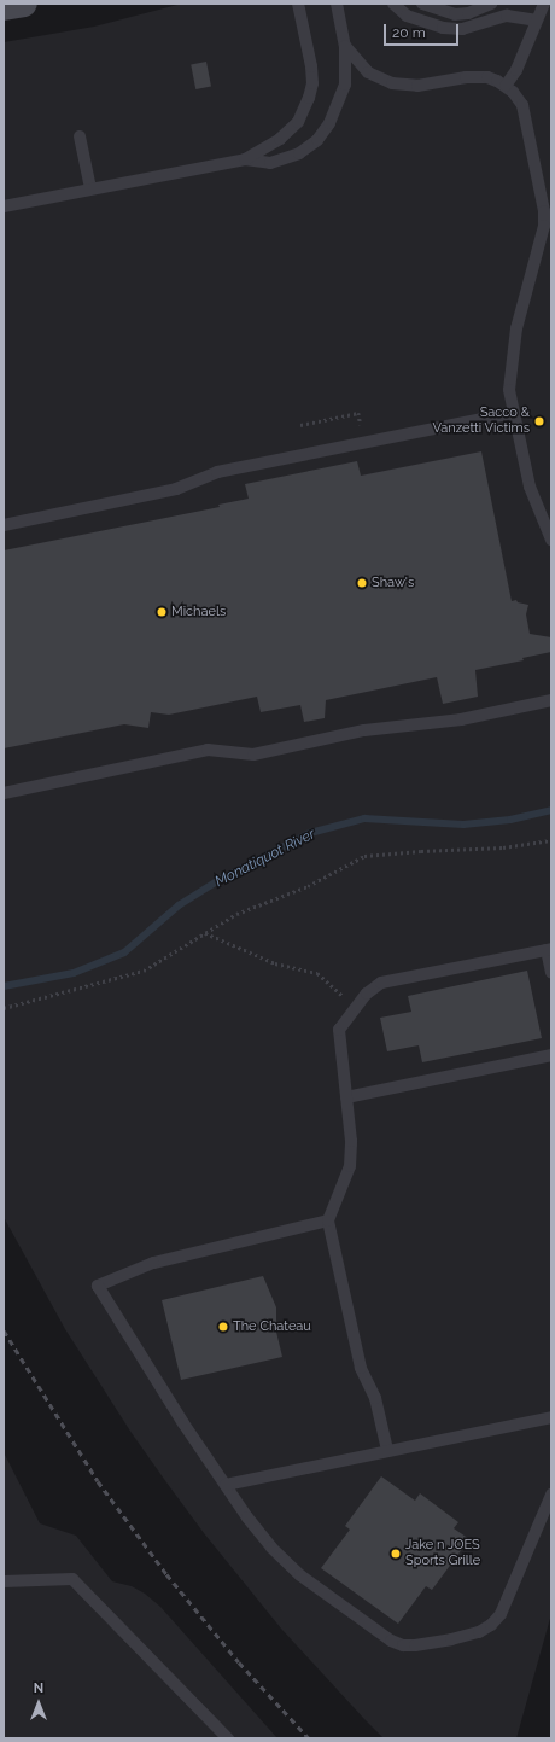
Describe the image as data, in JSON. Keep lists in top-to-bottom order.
{
  "water": ["Monatiquot River"],
  "places": [
    "Sacco & Vanzetti Victims",
    "Shaw's",
    "Michaels",
    "The Chateau",
    "Jake n JOES Sports Grille"
  ],
  "scale_bar": "20 m",
  "north": "top"
}
